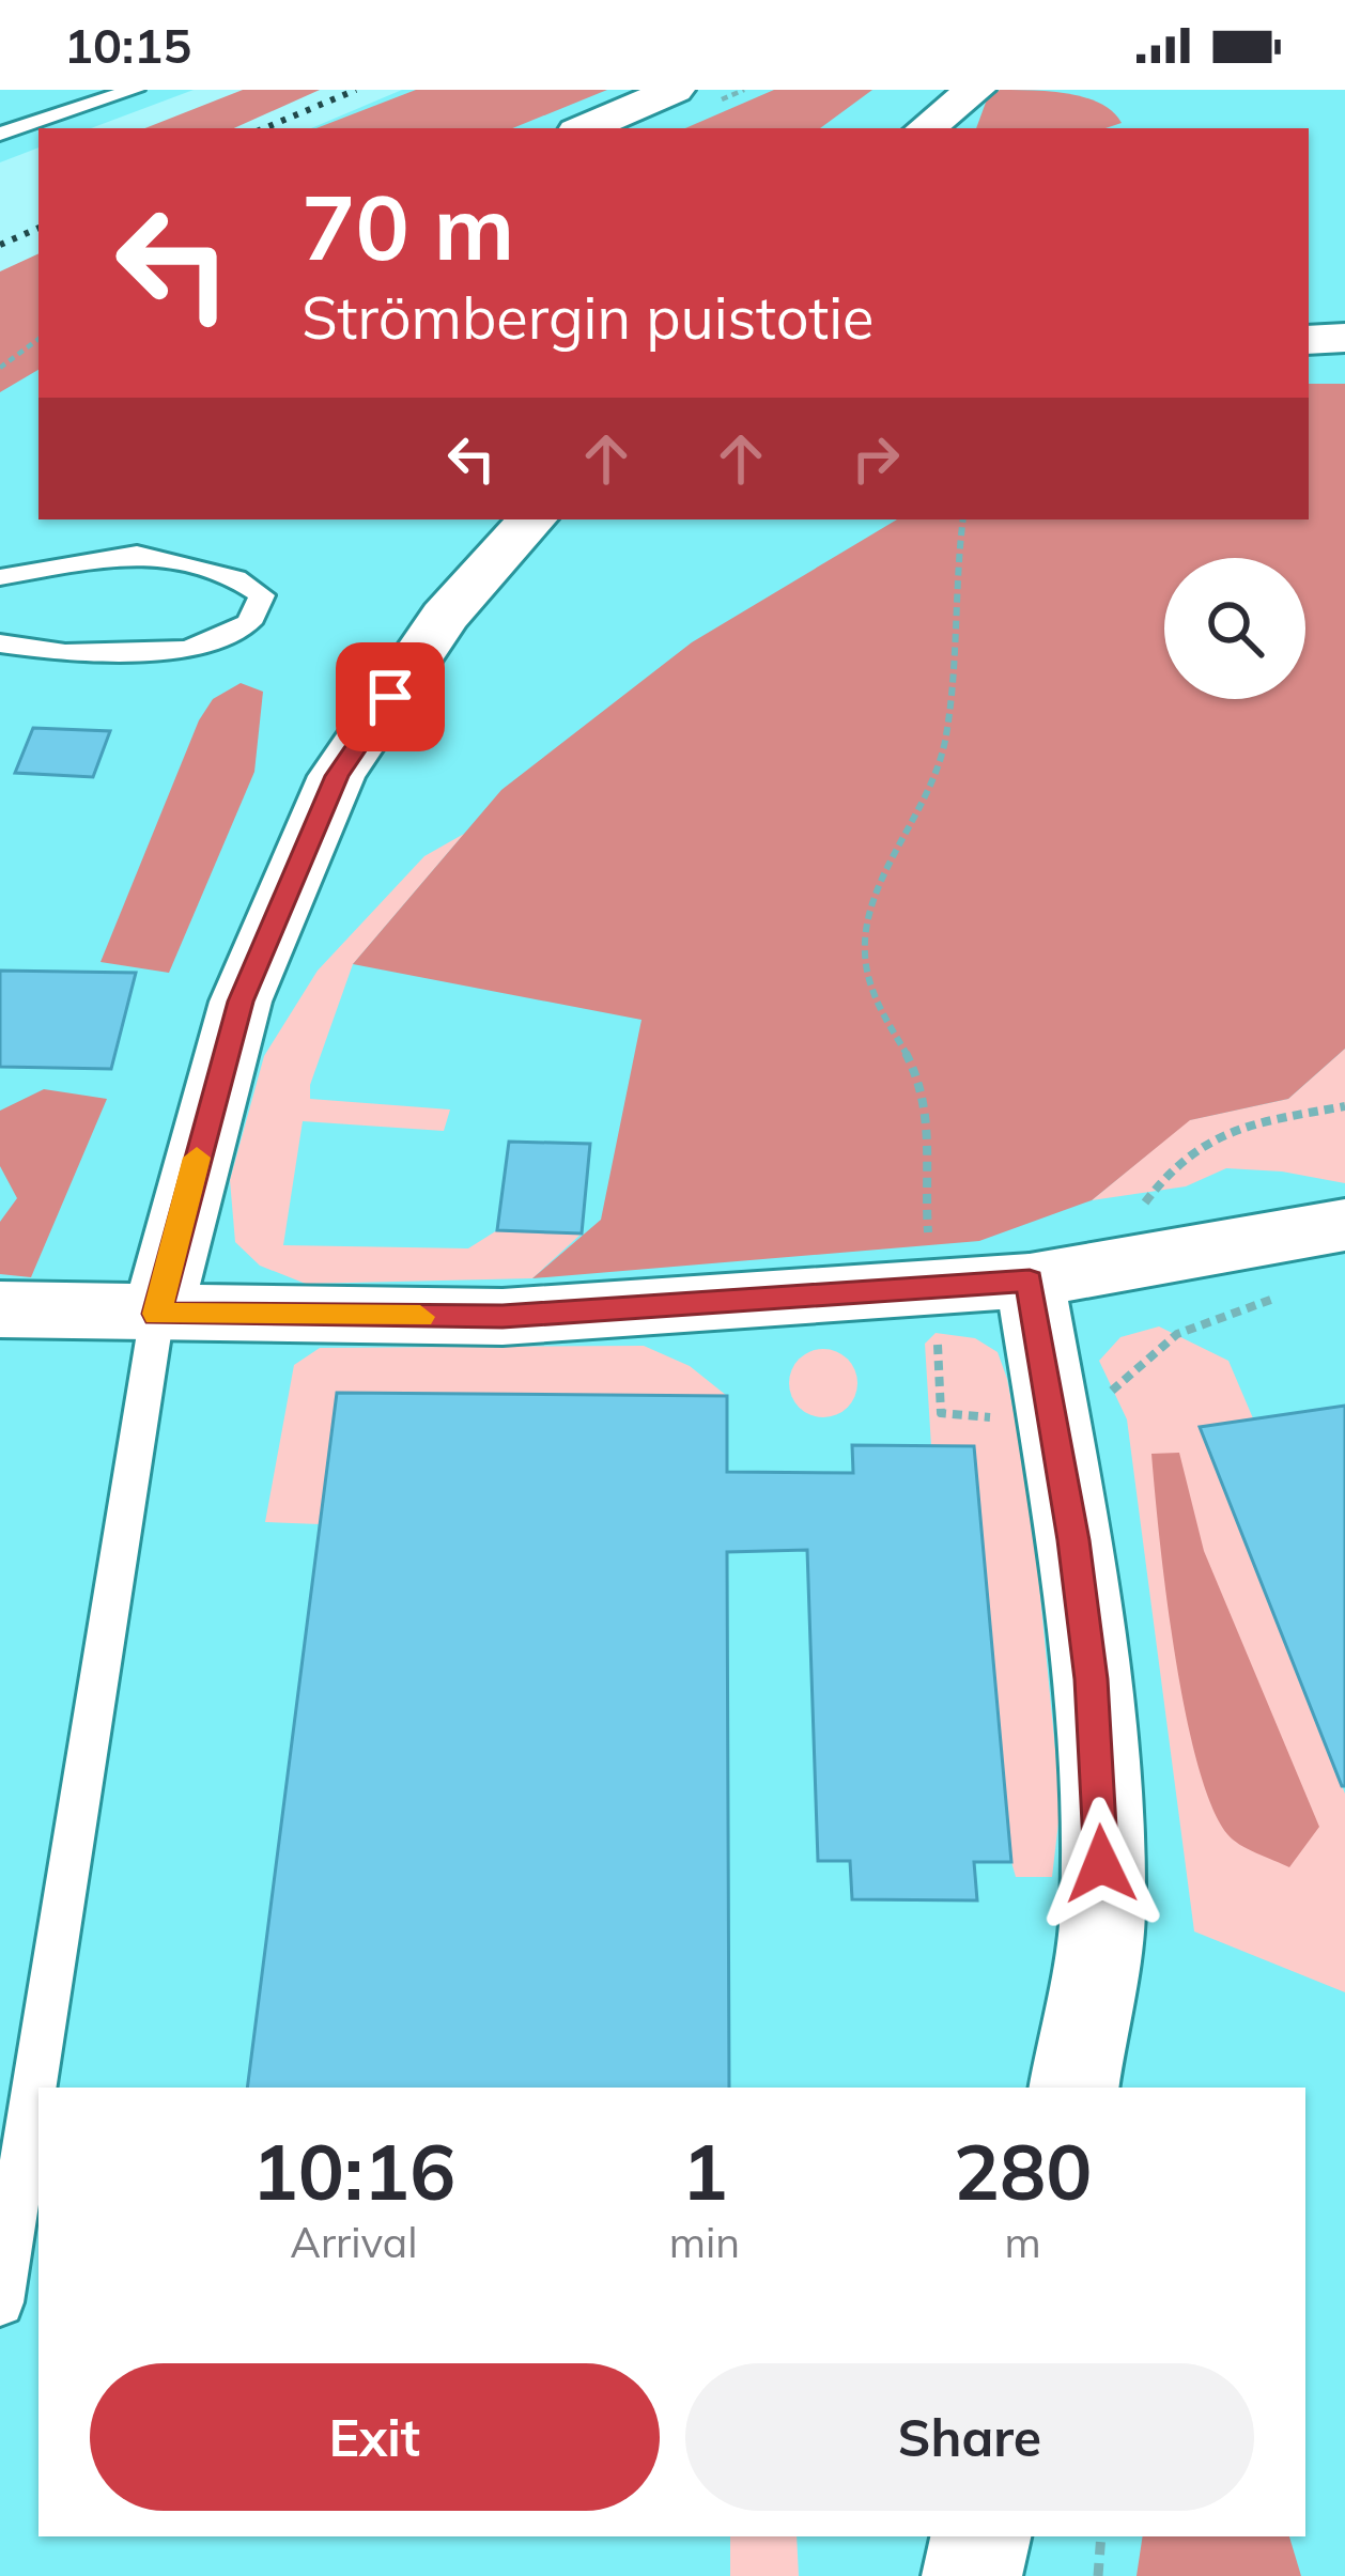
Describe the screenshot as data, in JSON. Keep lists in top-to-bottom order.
{
  "page": {
    "status": "10:15",
    "turn": ["70 m", "Strömbergin puistotie"],
    "eta": [
      "10:16",
      "Arrival",
      "1",
      "min",
      "280",
      "m"
    ],
    "buttons": ["Exit", "Share"]
  }
}
